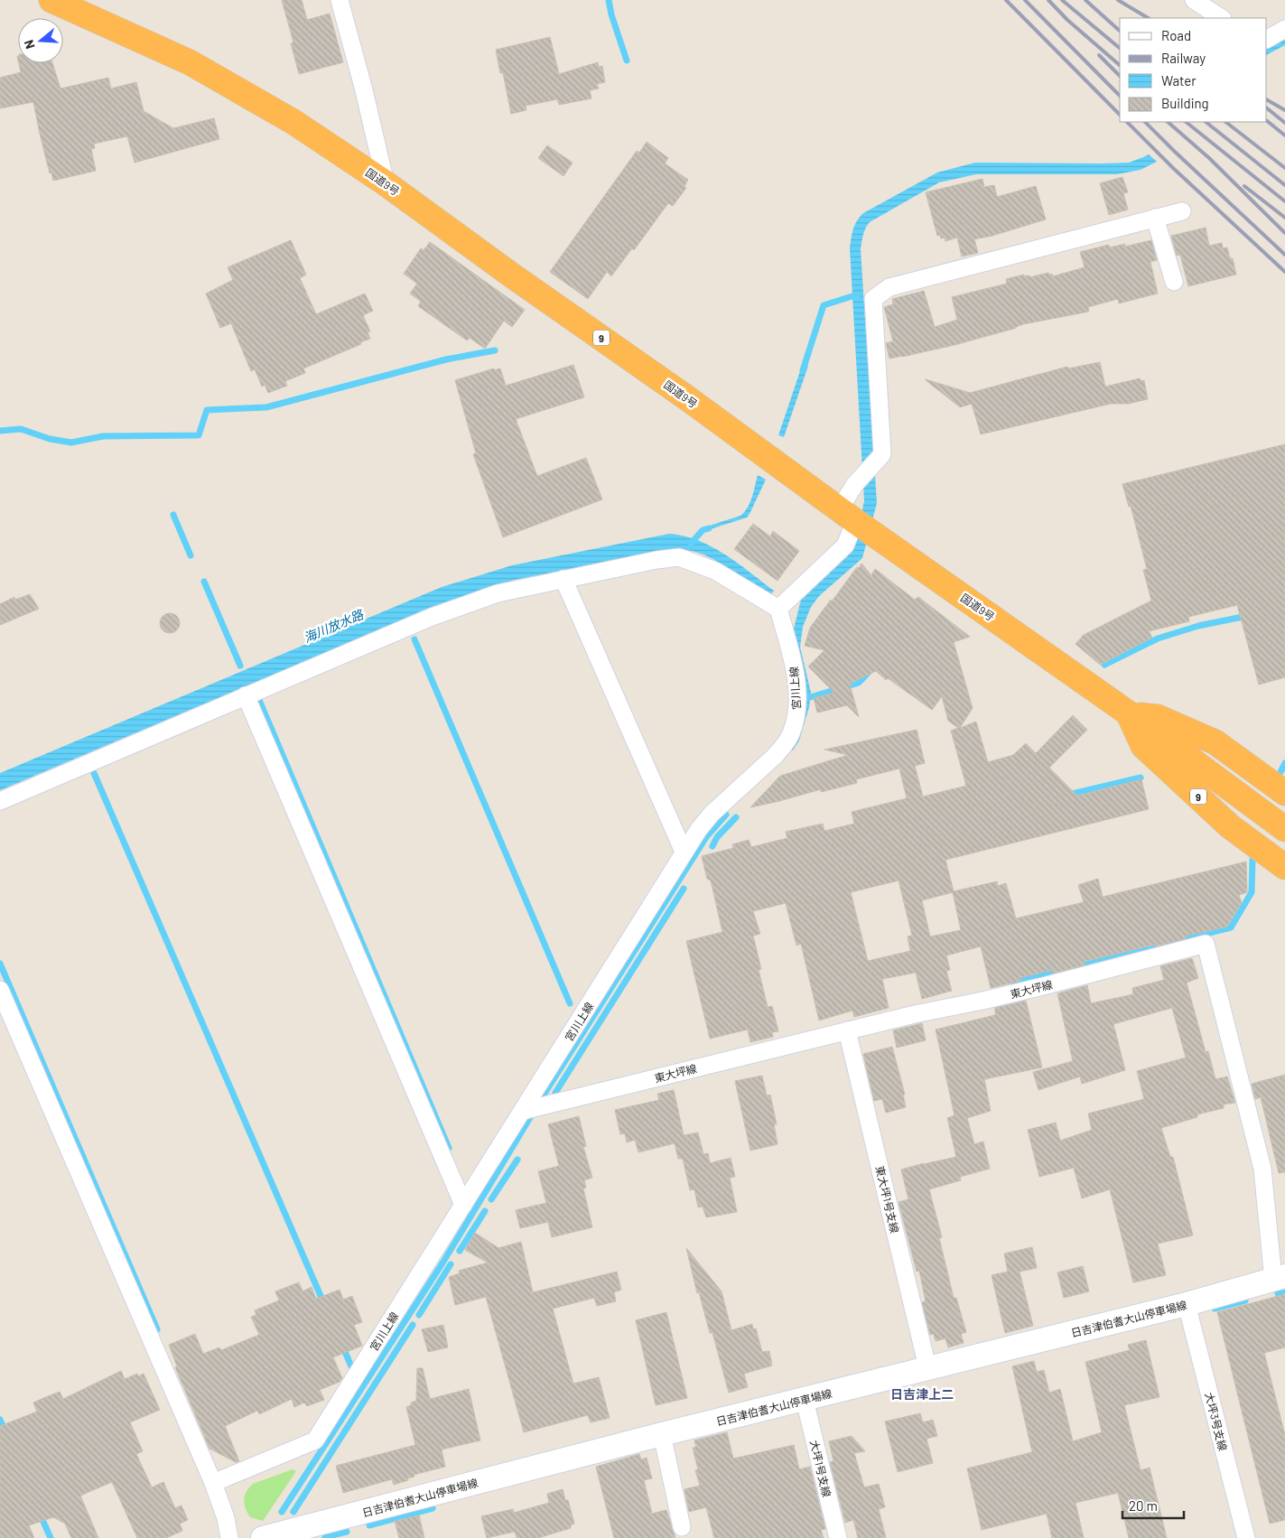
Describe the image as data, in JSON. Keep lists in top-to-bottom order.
{
  "streets": {
    "highway": ["国道9号", "9"],
    "main road": ["日吉津伯耆大山停車場線"],
    "street": [
      "宮川上線",
      "東大坪線",
      "東大坪1号支線",
      "大坪3号支線",
      "大坪1号支線"
    ]
  },
  "crossings": [
    ["国道9号", "9"],
    ["宮川上線", "東大坪線"],
    ["東大坪線", "東大坪1号支線"],
    ["東大坪線", "日吉津伯耆大山停車場線"],
    ["東大坪1号支線", "日吉津伯耆大山停車場線"],
    ["日吉津伯耆大山停車場線", "大坪3号支線"],
    ["日吉津伯耆大山停車場線", "大坪1号支線"]
  ],
  "districts": ["日吉津上二"],
  "water": ["海川放水路"],
  "legend": [
    "Road",
    "Railway",
    "Water",
    "Building"
  ],
  "scale_bar": "20 m",
  "north": "left"
}
